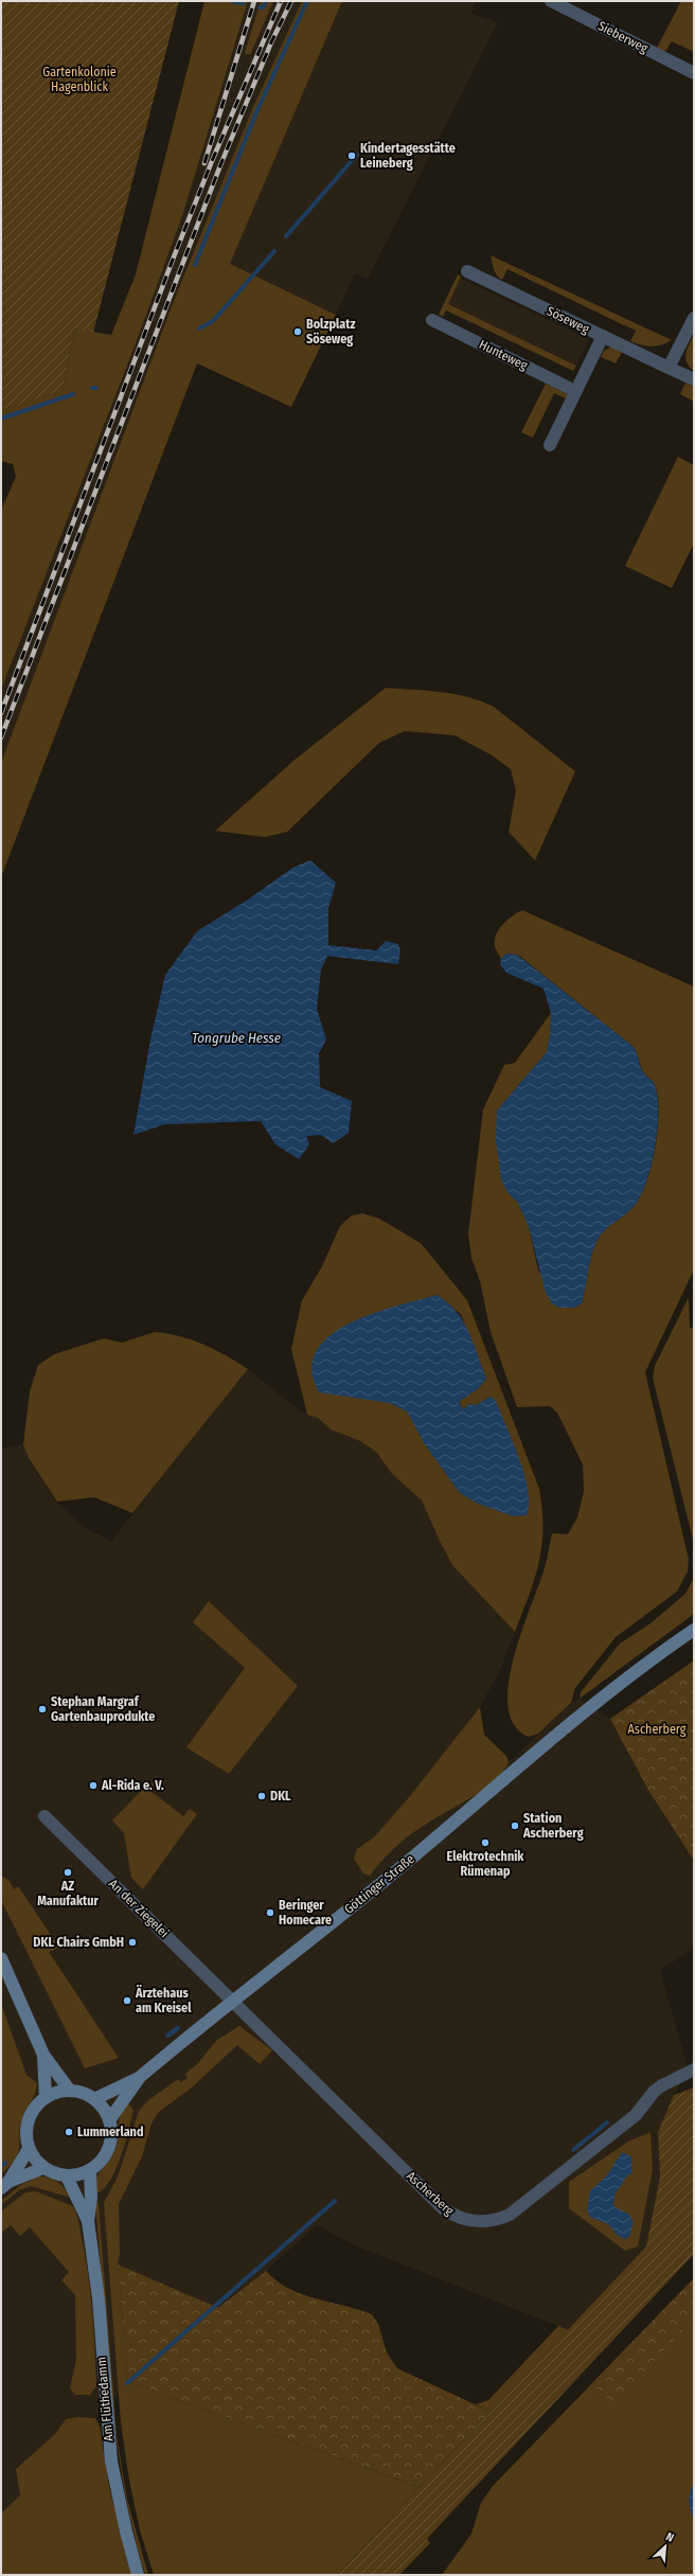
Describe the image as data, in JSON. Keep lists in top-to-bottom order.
{
  "streets": {
    "main road": ["Göttinger Straße", "Am Flüthedamm"],
    "street": [
      "Sieberweg",
      "Söseweg",
      "Hunteweg",
      "An der Ziegelei",
      "Ascherberg"
    ]
  },
  "crossings": [
    ["Göttinger Straße", "An der Ziegelei"],
    ["Göttinger Straße", "Ascherberg"],
    ["Göttinger Straße", "Am Flüthedamm"],
    ["An der Ziegelei", "Ascherberg"]
  ],
  "water": ["Tongrube Hesse"],
  "parks": ["Gartenkolonie Hagenblick", "Ascherberg"],
  "places": [
    "Kindertagesstätte Leineberg",
    "Bolzplatz Söseweg",
    "Stephan Margraf Gartenbauprodukte",
    "Al-Rida e. V.",
    "DKL",
    "Station Ascherberg",
    "Elektrotechnik Rümenap",
    "AZ Manufaktur",
    "Beringer Homecare",
    "DKL Chairs GmbH",
    "Ärztehaus am Kreisel",
    "Lummerland"
  ],
  "north": "top right"
}
